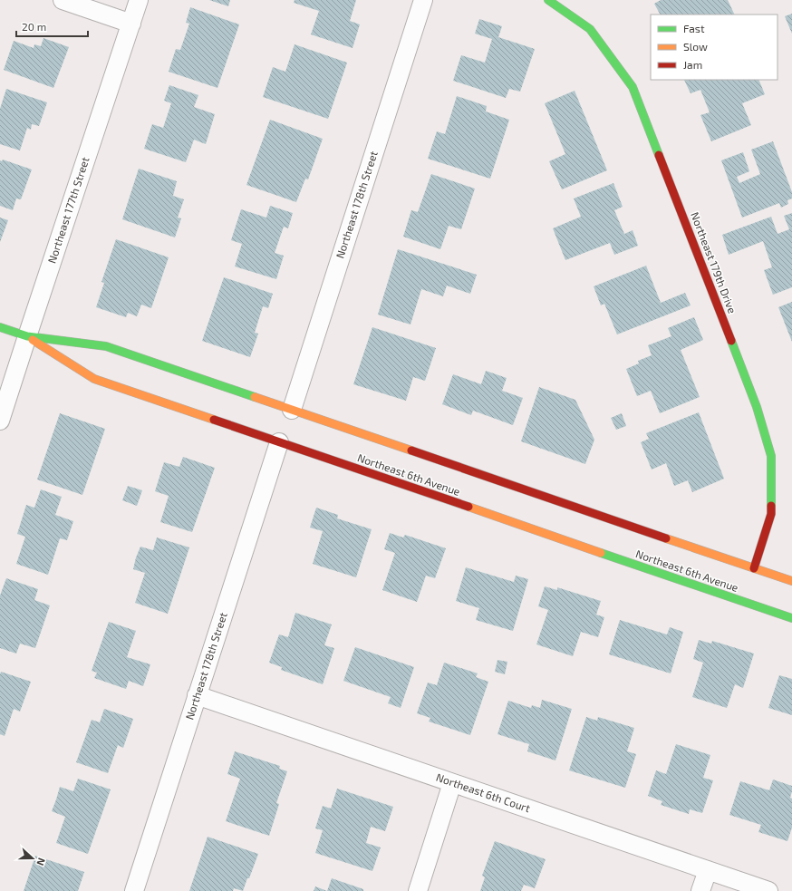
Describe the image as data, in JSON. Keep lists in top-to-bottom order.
{
  "streets": {
    "main road": ["Northeast 179th Drive", "Northeast 6th Avenue"],
    "street": ["Northeast 178th Street", "Northeast 177th Street", "Northeast 6th Court"]
  },
  "crossings": [
    ["Northeast 178th Street", "Northeast 6th Avenue"],
    ["Northeast 178th Street", "Northeast 6th Court"],
    ["Northeast 177th Street", "Northeast 6th Avenue"],
    ["Northeast 179th Drive", "Northeast 6th Avenue"]
  ],
  "legend": ["Fast", "Slow", "Jam"],
  "scale_bar": "20 m",
  "north": "right"
}
